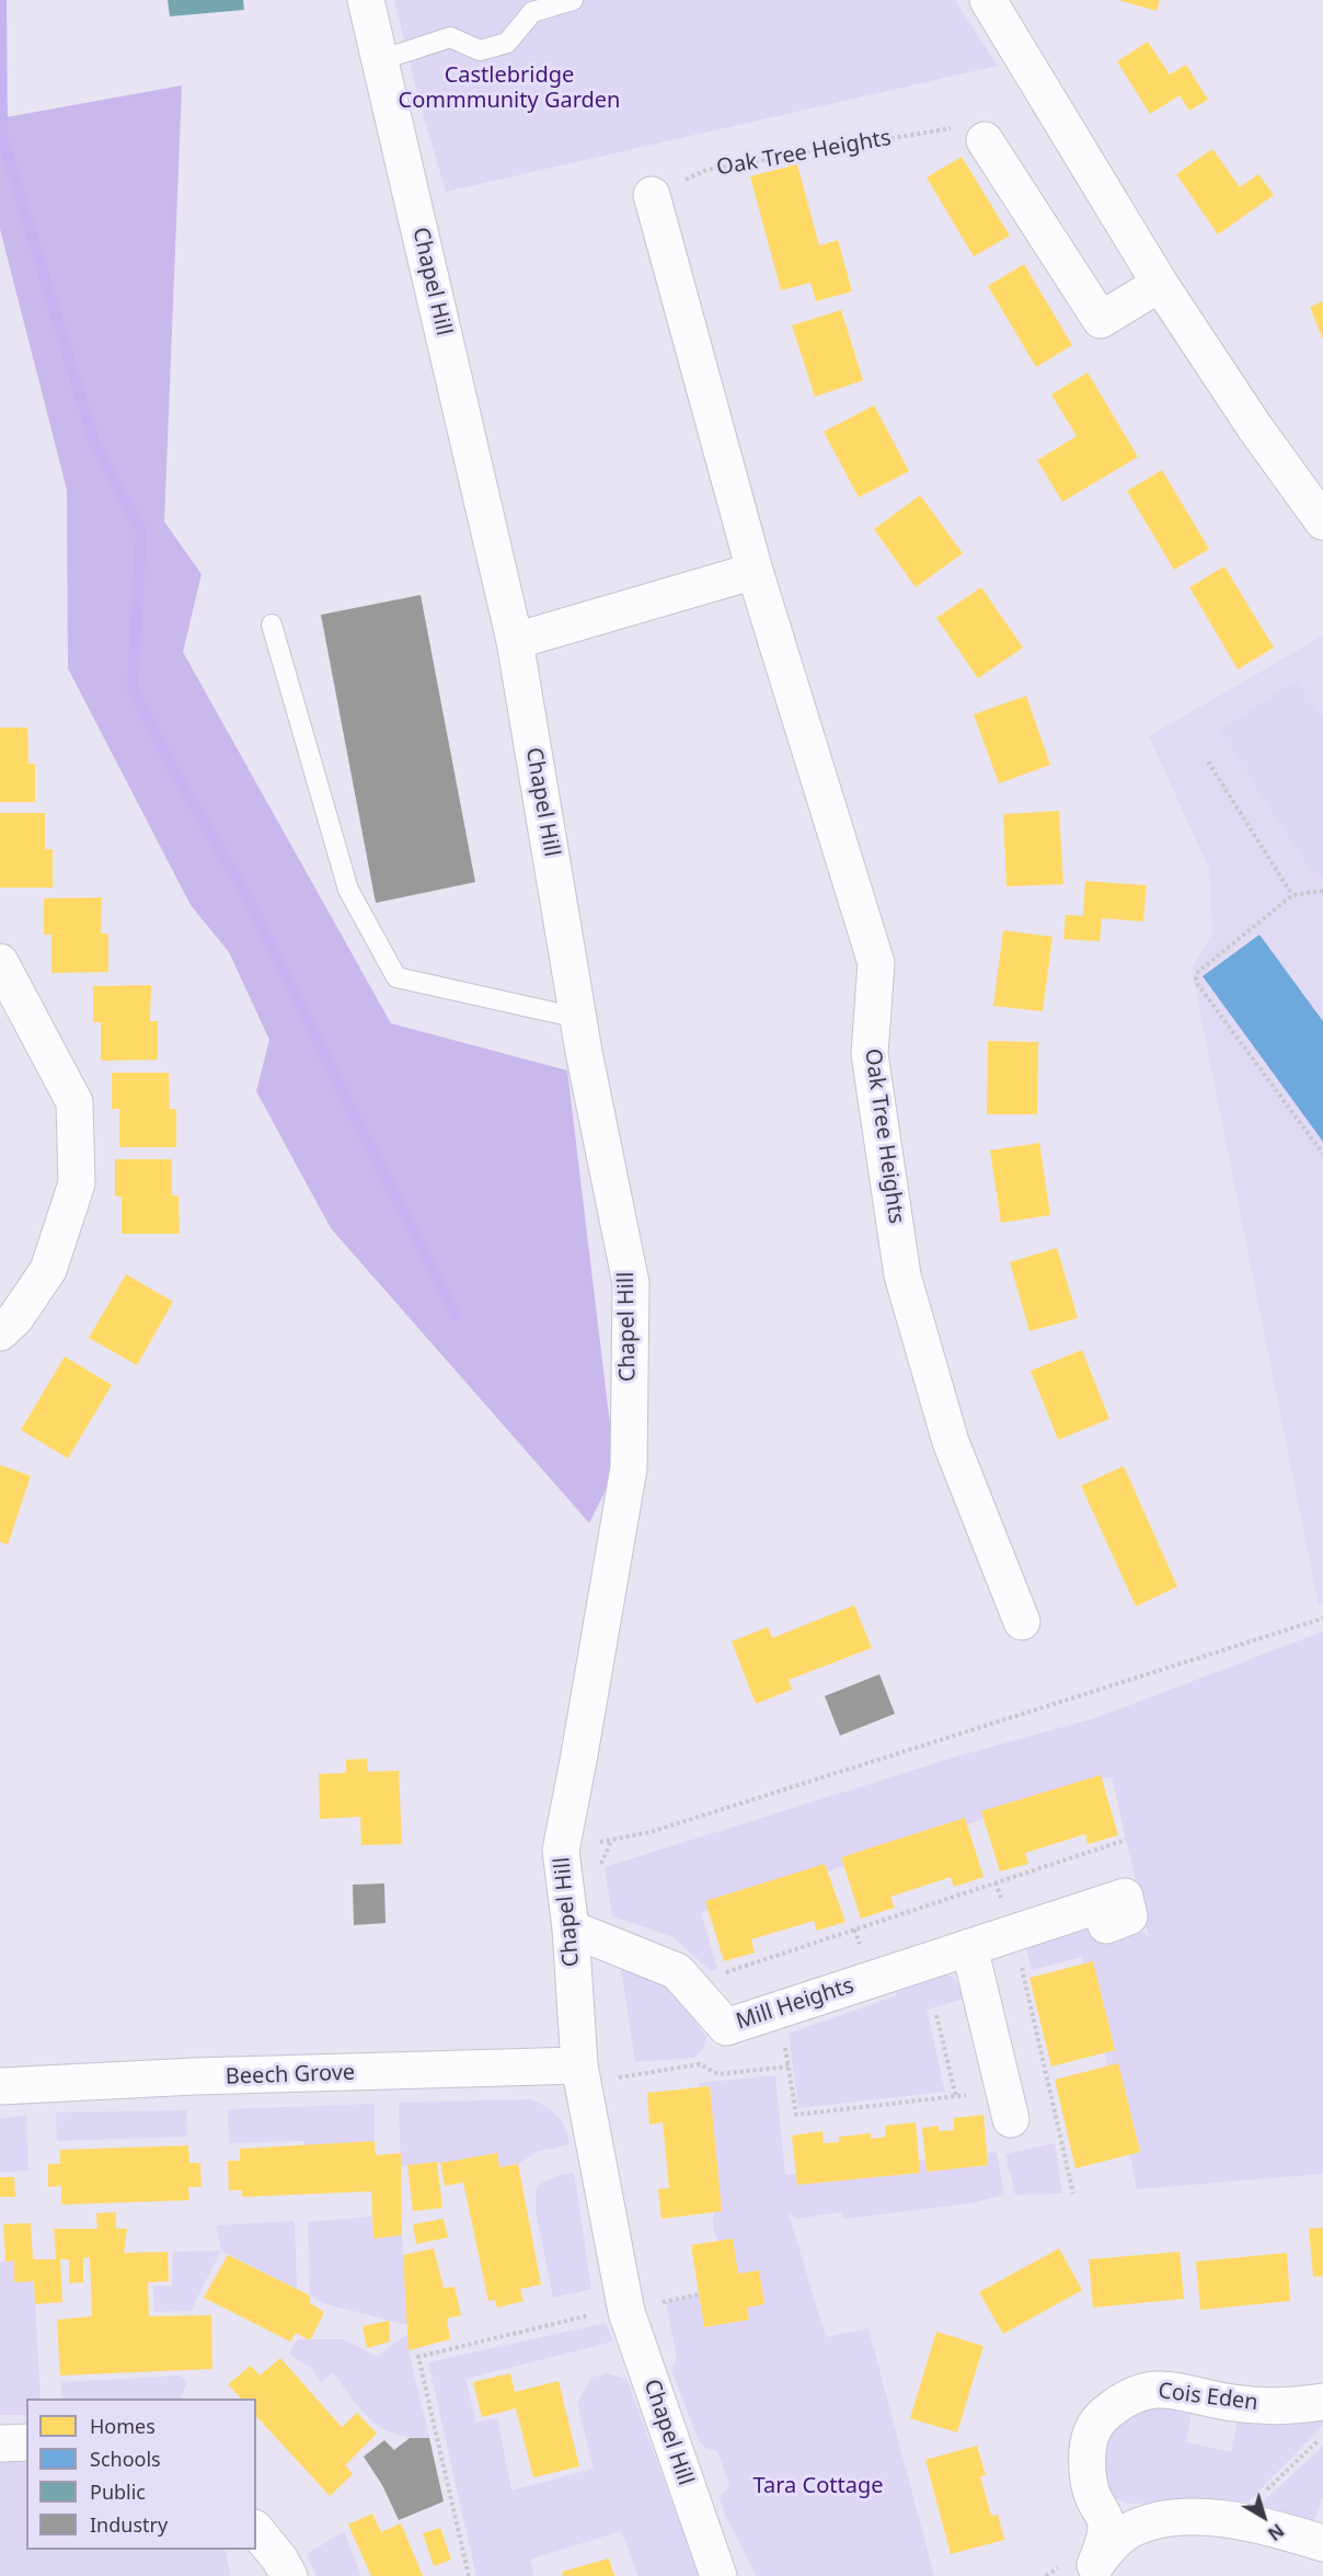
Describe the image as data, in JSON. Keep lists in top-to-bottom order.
{
  "streets": {
    "street": [
      "Oak Tree Heights",
      "Chapel Hill",
      "Mill Heights",
      "Beech Grove",
      "Cois Eden"
    ]
  },
  "crossings": [
    ["Chapel Hill", "Mill Heights"],
    ["Chapel Hill", "Beech Grove"]
  ],
  "parks": ["Castlebridge Commmunity Garden", "Tara Cottage"],
  "legend": [
    "Homes",
    "Schools",
    "Public",
    "Industry"
  ],
  "north": "bottom right"
}
